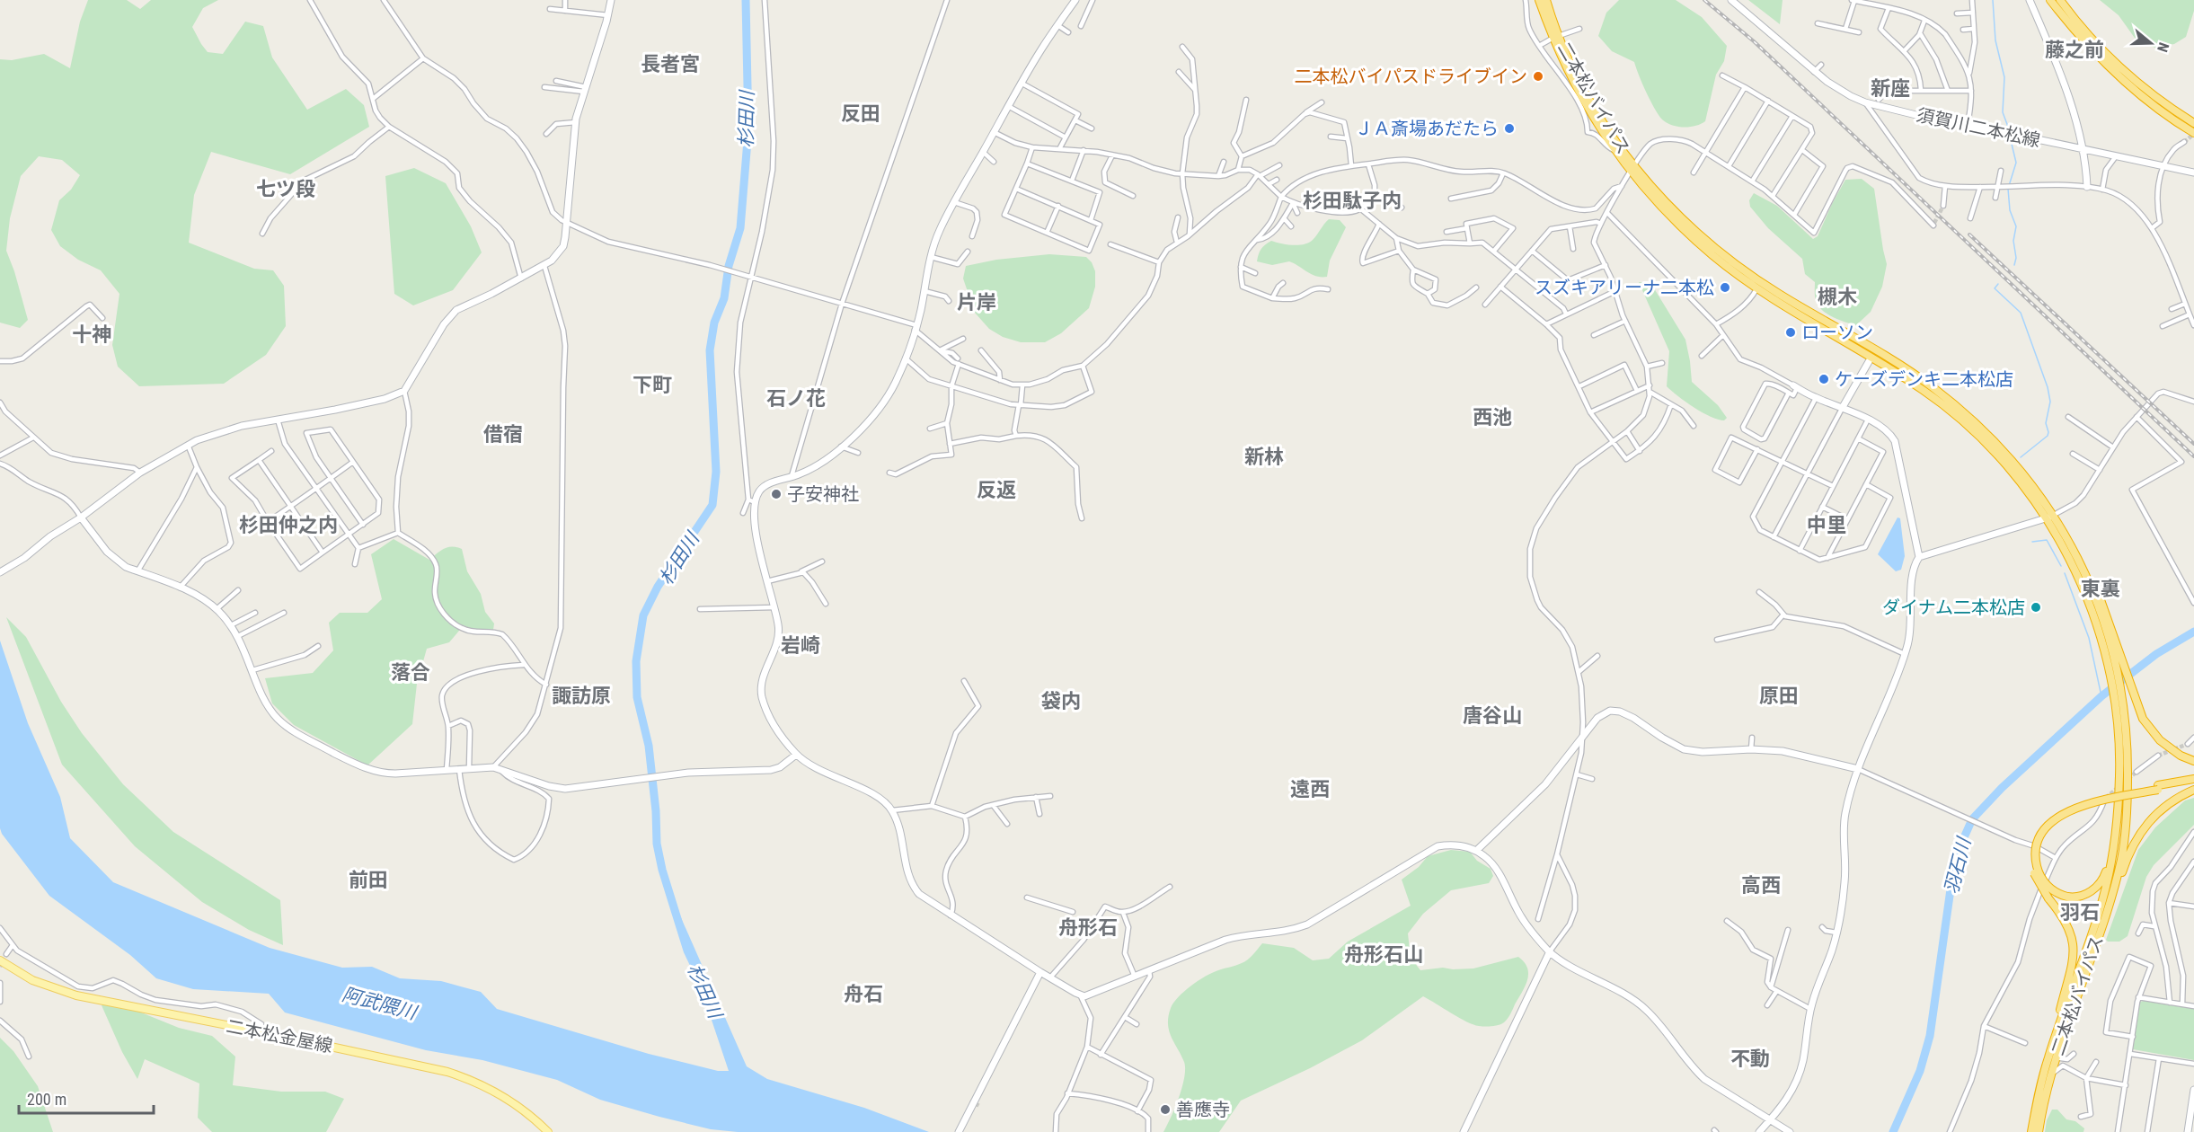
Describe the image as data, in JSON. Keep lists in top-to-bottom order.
{
  "streets": {
    "highway": ["二本松バイパス"],
    "main road": ["二本松金屋線"],
    "street": ["須賀川二本松線"]
  },
  "districts": [
    "藤之前",
    "長者宮",
    "新座",
    "反田",
    "七ツ段",
    "杉田駄子内",
    "槻木",
    "片岸",
    "十神",
    "下町",
    "石ノ花",
    "西池",
    "借宿",
    "新林",
    "反返",
    "杉田仲之内",
    "中里",
    "東裏",
    "岩崎",
    "落合",
    "諏訪原",
    "原田",
    "袋内",
    "唐谷山",
    "遠西",
    "前田",
    "高西",
    "羽石",
    "舟形石",
    "舟形石山",
    "舟石",
    "不動"
  ],
  "water": ["杉田川", "羽石川", "阿武隈川"],
  "places": [
    "二本松バイパスドライブイン",
    "ＪＡ斎場あだたら",
    "スズキアリーナ二本松",
    "ローソン",
    "ケーズデンキ二本松店",
    "子安神社",
    "ダイナム二本松店",
    "善應寺"
  ],
  "scale_bar": "200 m",
  "north": "right"
}
